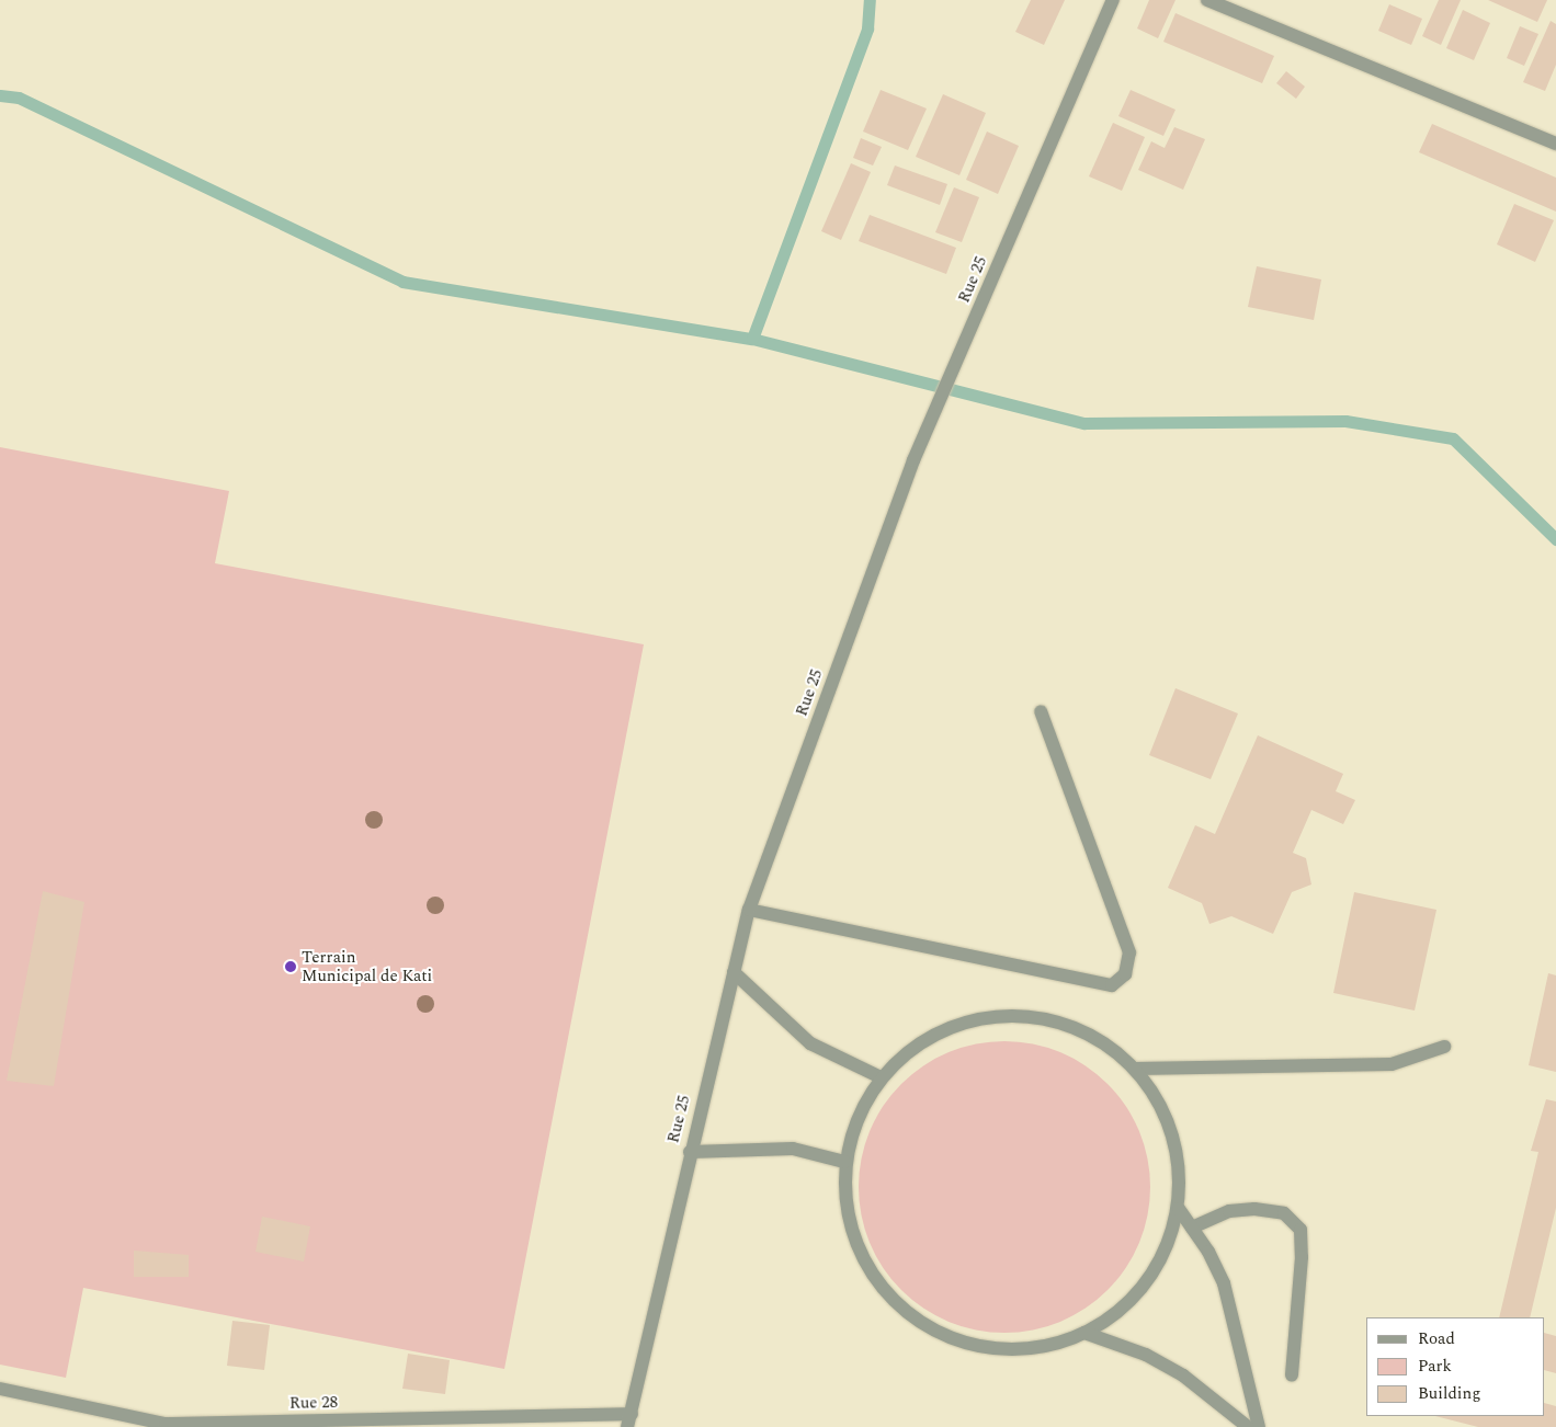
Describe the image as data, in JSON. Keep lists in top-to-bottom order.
{
  "streets": {
    "street": ["Rue 25", "Rue 28"]
  },
  "crossings": [
    ["Rue 25", "Rue 28"]
  ],
  "places": ["Terrain Municipal de Kati"],
  "legend": ["Road", "Park", "Building"]
}
